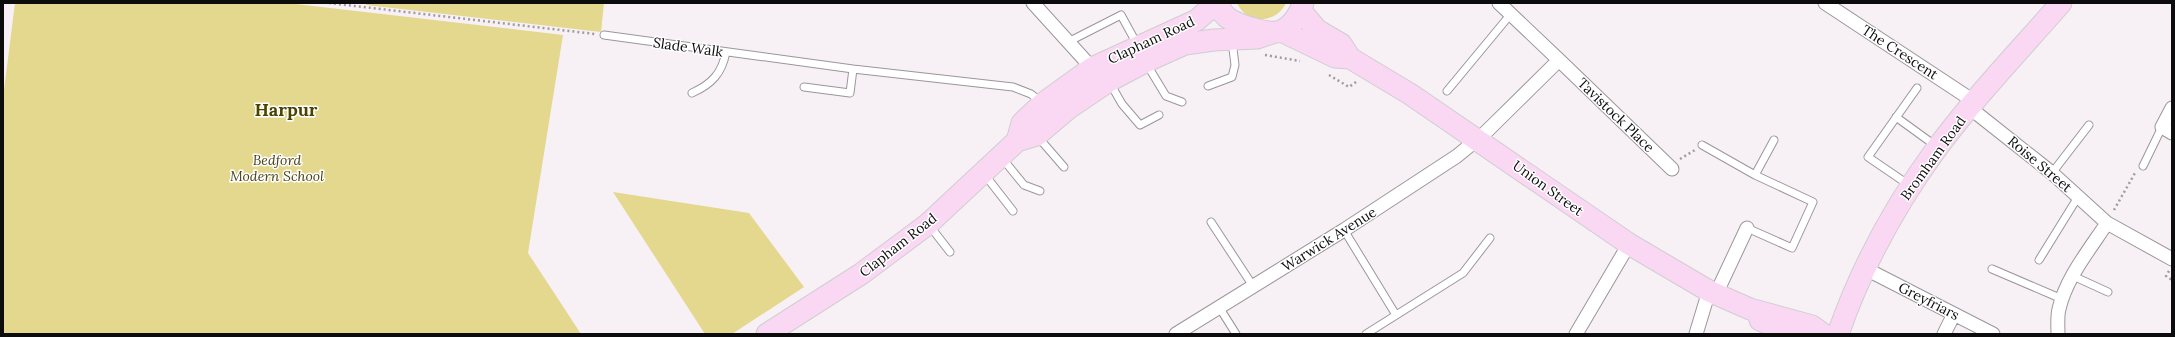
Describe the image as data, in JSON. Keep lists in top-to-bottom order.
{
  "streets": {
    "main road": ["Clapham Road", "Bromham Road", "Union Street"],
    "street": [
      "The Crescent",
      "Tavistock Place",
      "Roise Street",
      "Warwick Avenue",
      "Greyfriars"
    ],
    "lane": ["Slade Walk"]
  },
  "crossings": [
    ["Clapham Road", "Slade Walk"],
    ["Clapham Road", "Union Street"],
    ["The Crescent", "Bromham Road"],
    ["The Crescent", "Roise Street"],
    ["Bromham Road", "Roise Street"],
    ["Bromham Road", "Greyfriars"],
    ["Union Street", "Warwick Avenue"]
  ],
  "districts": ["Harpur"],
  "parks": ["Bedford Modern School"]
}
